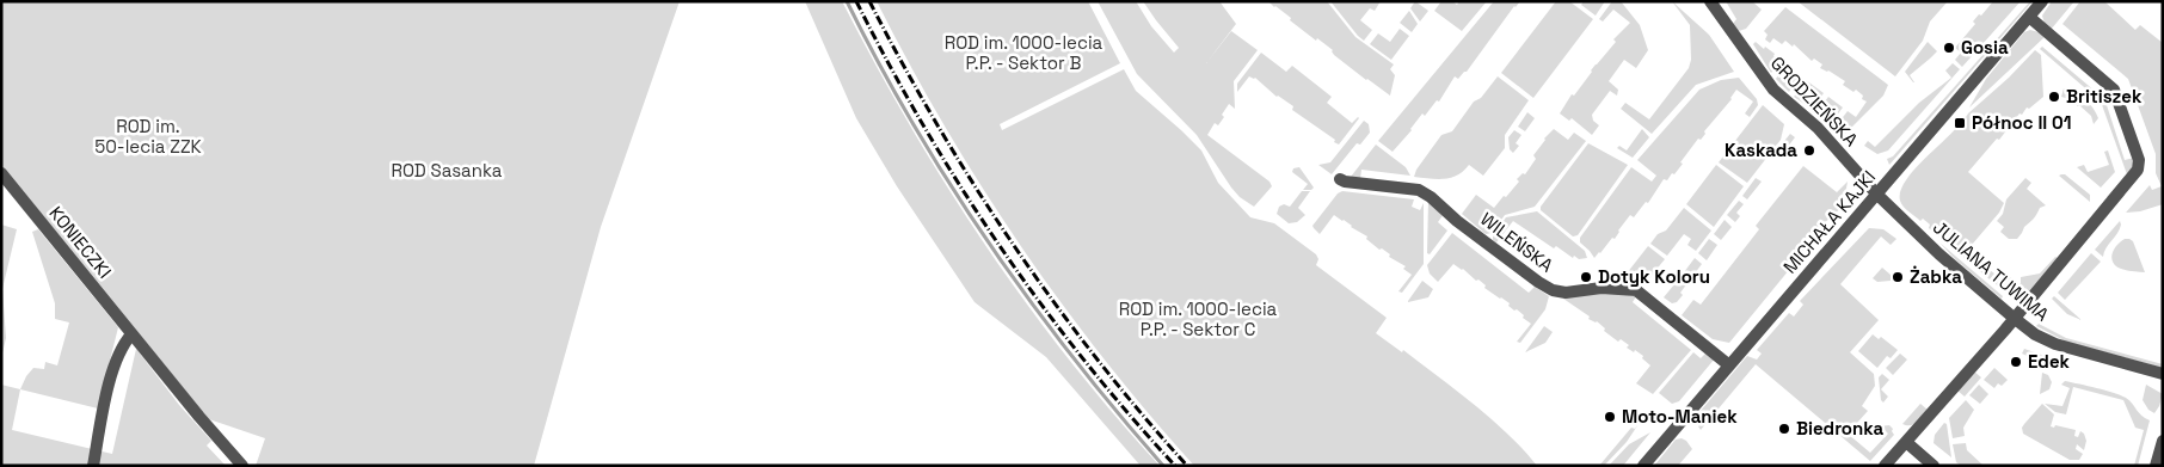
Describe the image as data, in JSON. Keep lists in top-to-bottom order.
{
  "streets": {
    "street": [
      "GRODZIEŃSKA",
      "MICHAŁA KAJKI",
      "KONIECZKI",
      "WILEŃSKA",
      "JULIANA TUWIMA"
    ]
  },
  "crossings": [
    ["GRODZIEŃSKA", "MICHAŁA KAJKI"],
    ["GRODZIEŃSKA", "JULIANA TUWIMA"],
    ["MICHAŁA KAJKI", "WILEŃSKA"],
    ["MICHAŁA KAJKI", "JULIANA TUWIMA"]
  ],
  "parks": [
    "ROD im. 1000-lecia P.P. - Sektor B",
    "ROD im. 50-lecia ZZK",
    "ROD Sasanka",
    "ROD im. 1000-lecia P.P. - Sektor C"
  ],
  "places": {
    "other": [
      "Gosia",
      "Britiszek",
      "Kaskada",
      "Dotyk Koloru",
      "Żabka",
      "Edek",
      "Moto-Maniek",
      "Biedronka"
    ],
    "transit": ["Północ II 01"]
  }
}
